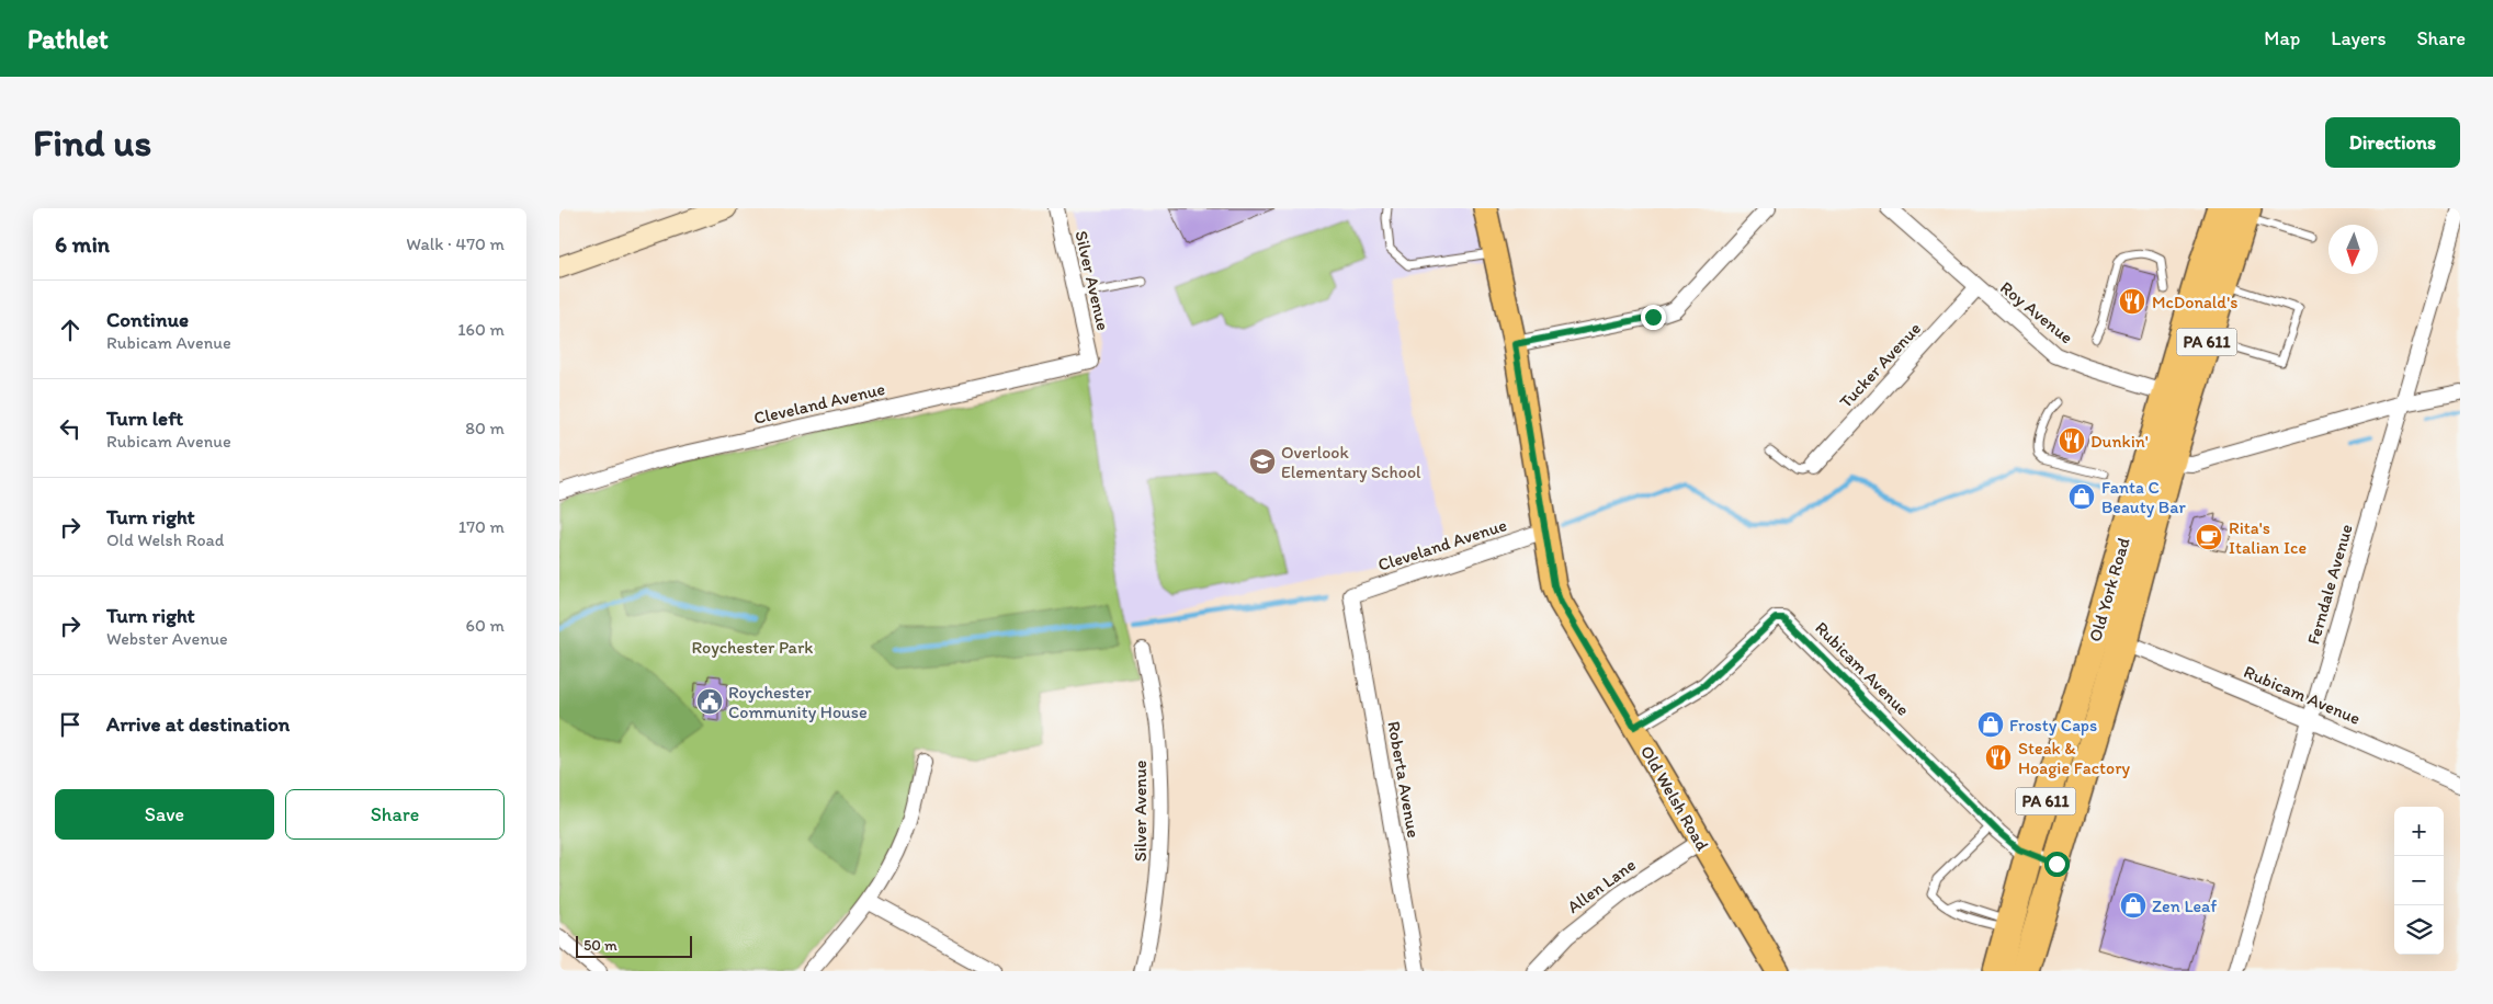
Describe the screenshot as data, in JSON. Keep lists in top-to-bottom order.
{
  "streets": {
    "highway": ["PA 611", "Old York Road"],
    "main road": ["Old Welsh Road"],
    "street": [
      "Silver Avenue",
      "Roy Avenue",
      "Tucker Avenue",
      "Cleveland Avenue",
      "Ferndale Avenue",
      "Rubicam Avenue",
      "Roberta Avenue",
      "Allen Lane"
    ]
  },
  "crossings": [
    ["Silver Avenue", "Cleveland Avenue"],
    ["Roy Avenue", "Tucker Avenue"],
    ["Roy Avenue", "Old York Road"],
    ["Cleveland Avenue", "Roberta Avenue"],
    ["Cleveland Avenue", "Old Welsh Road"],
    ["Ferndale Avenue", "Rubicam Avenue"],
    ["Old York Road", "Rubicam Avenue"],
    ["Rubicam Avenue", "Old Welsh Road"],
    ["Old Welsh Road", "Allen Lane"]
  ],
  "parks": ["Roychester Park"],
  "places": {
    "restaurant": ["McDonald's", "Dunkin'", "Steak & Hoagie Factory"],
    "school or university": ["Overlook Elementary School"],
    "shop": ["Fanta C Beauty Bar", "Frosty Caps", "Zen Leaf"],
    "cafe": ["Rita's Italian Ice"],
    "public building": ["Roychester Community House"]
  },
  "scale_bar": "50 m",
  "north": "bottom",
  "page": {
    "header": "Pathlet",
    "nav": ["Map", "Layers", "Share"],
    "buttons": [
      "Directions",
      ["Save", "Share"]
    ],
    "title": "Find us",
    "heading": ["6 min", "Walk · 470 m"],
    "list": [
      ["Continue", "Rubicam Avenue", "160 m"],
      ["Turn left", "Rubicam Avenue", "80 m"],
      ["Turn right", "Old Welsh Road", "170 m"],
      ["Turn right", "Webster Avenue", "60 m"],
      "Arrive at destination"
    ],
    "map_buttons": ["+", "−"],
    "scale": "50 m"
  }
}
